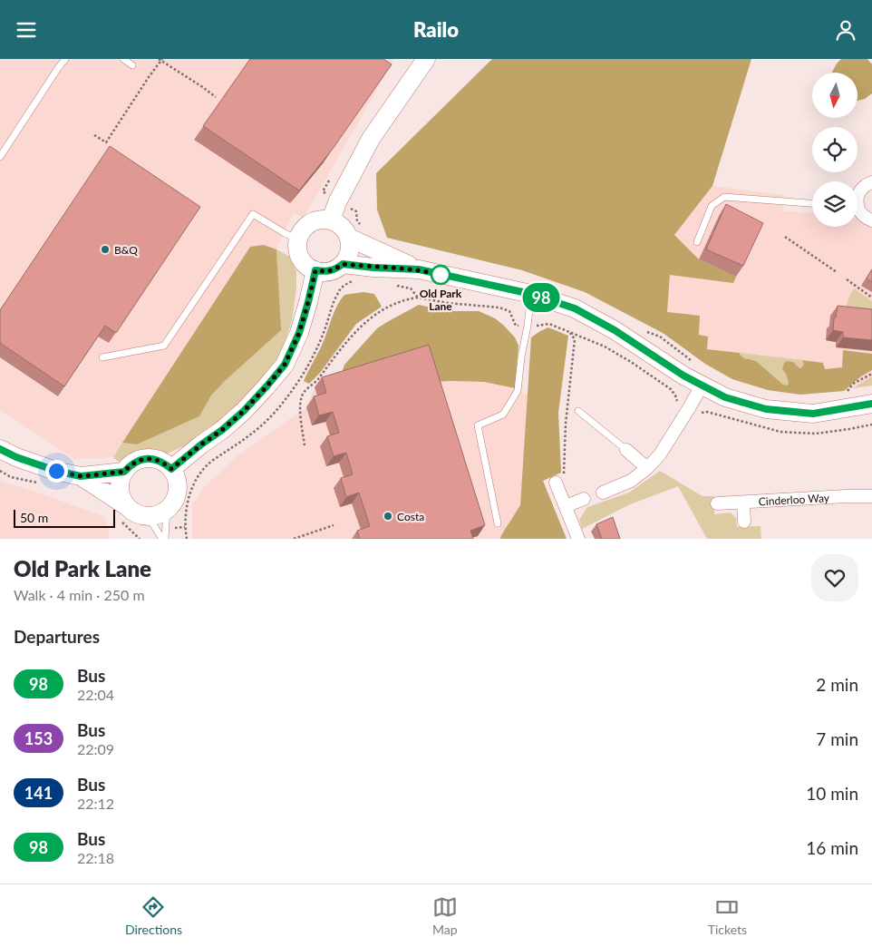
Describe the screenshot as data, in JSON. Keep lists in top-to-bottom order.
{
  "streets": {
    "street": ["Cinderloo Way"]
  },
  "places": ["B&Q", "Old Park Lane", "Costa"],
  "lines": ["bus line 98"],
  "scale_bar": "50 m",
  "north": "bottom",
  "page": {
    "header": "Railo",
    "on_map": "98",
    "scale": "50 m",
    "heading": [
      ["Old Park Lane", "Walk · 4 min · 250 m"],
      "Departures"
    ],
    "list": [
      {
        "mark": "98",
        "name": "Bus",
        "note": "22:04",
        "value": "2 min"
      },
      {
        "mark": "153",
        "name": "Bus",
        "note": "22:09",
        "value": "7 min"
      },
      {
        "mark": "141",
        "name": "Bus",
        "note": "22:12",
        "value": "10 min"
      },
      {
        "mark": "98",
        "name": "Bus",
        "note": "22:18",
        "value": "16 min"
      }
    ],
    "tabs": ["Directions", "Map", "Tickets"]
  }
}
